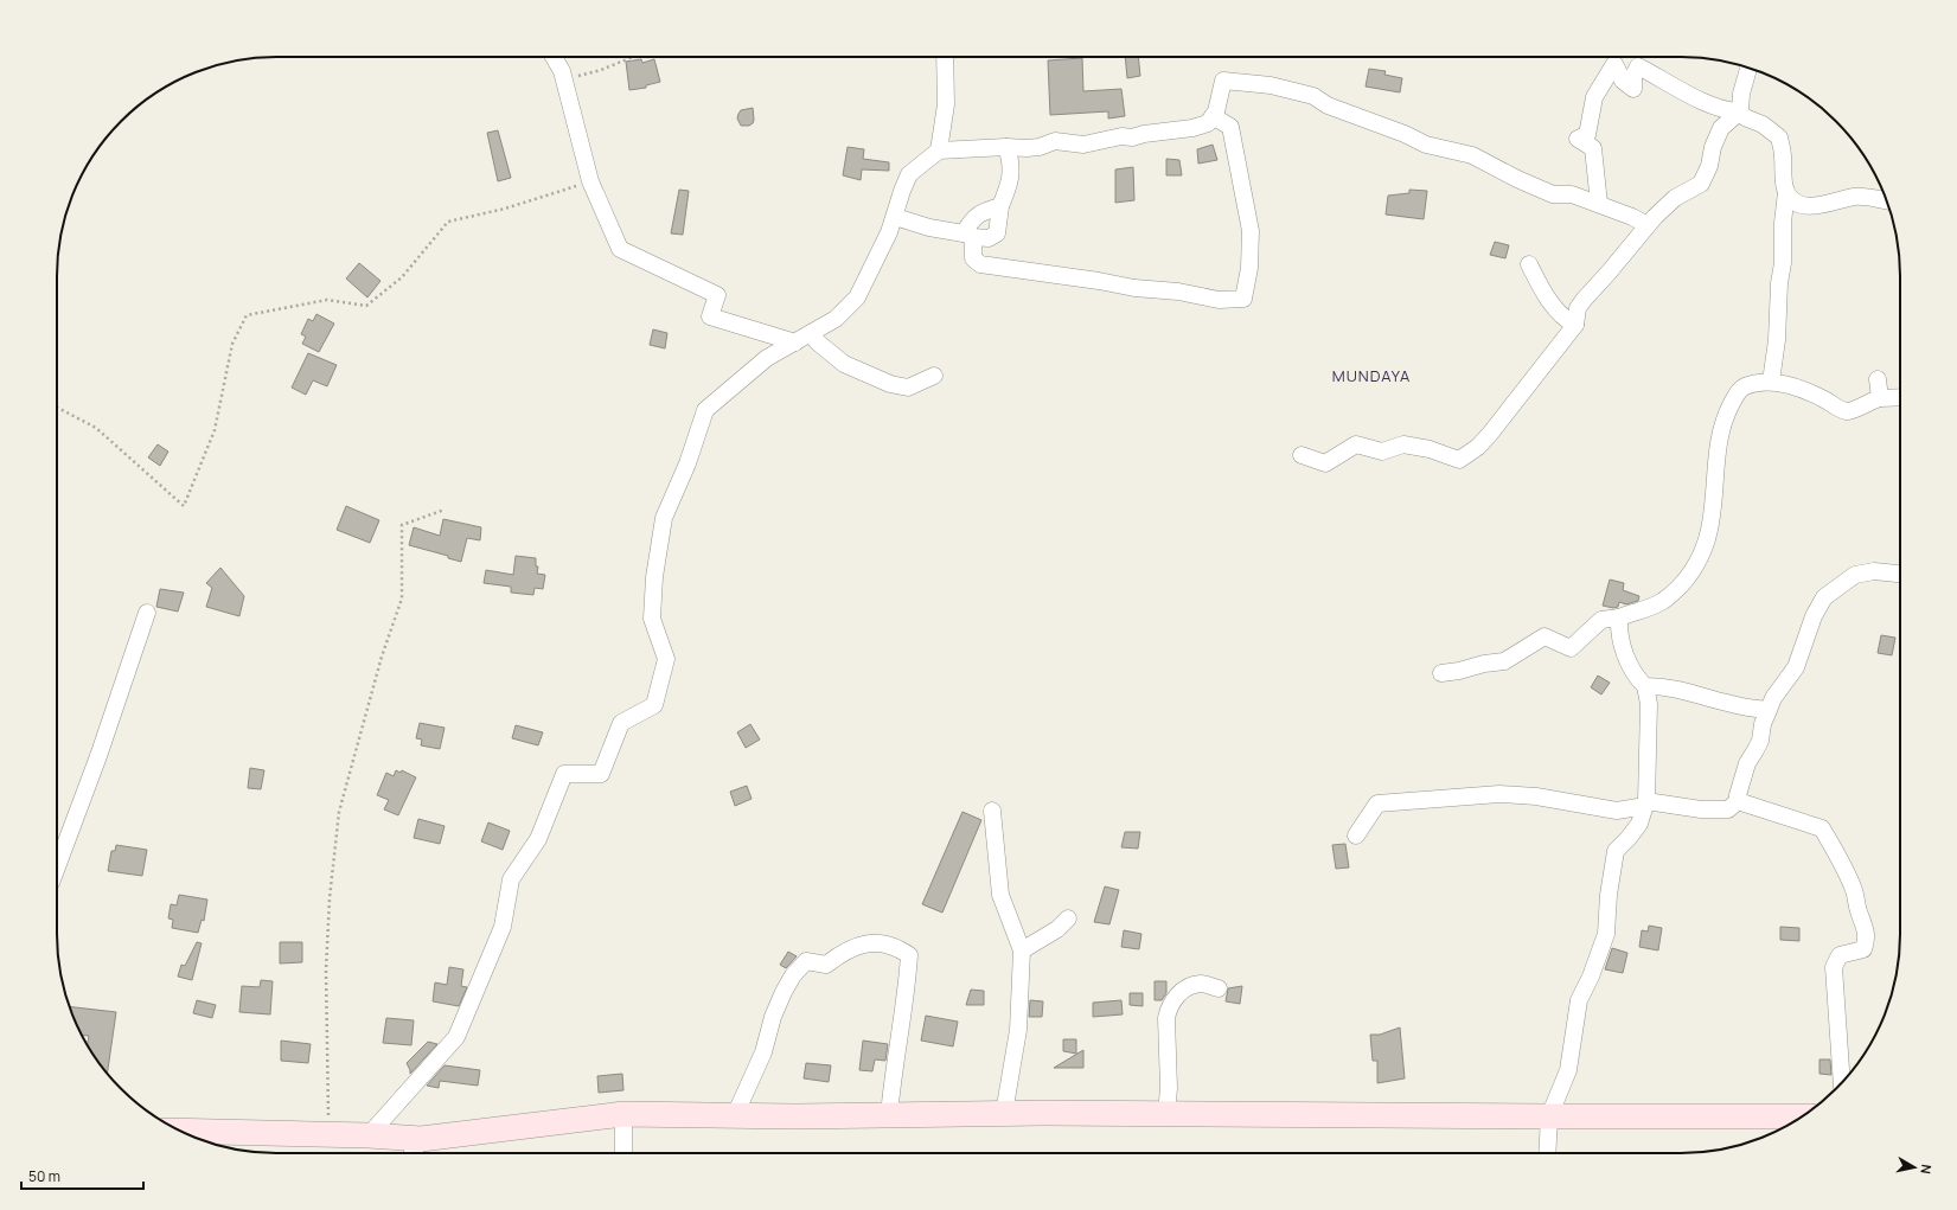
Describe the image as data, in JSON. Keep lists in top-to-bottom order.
{
  "districts": ["MUNDAYA"],
  "scale_bar": "50 m",
  "north": "right"
}
